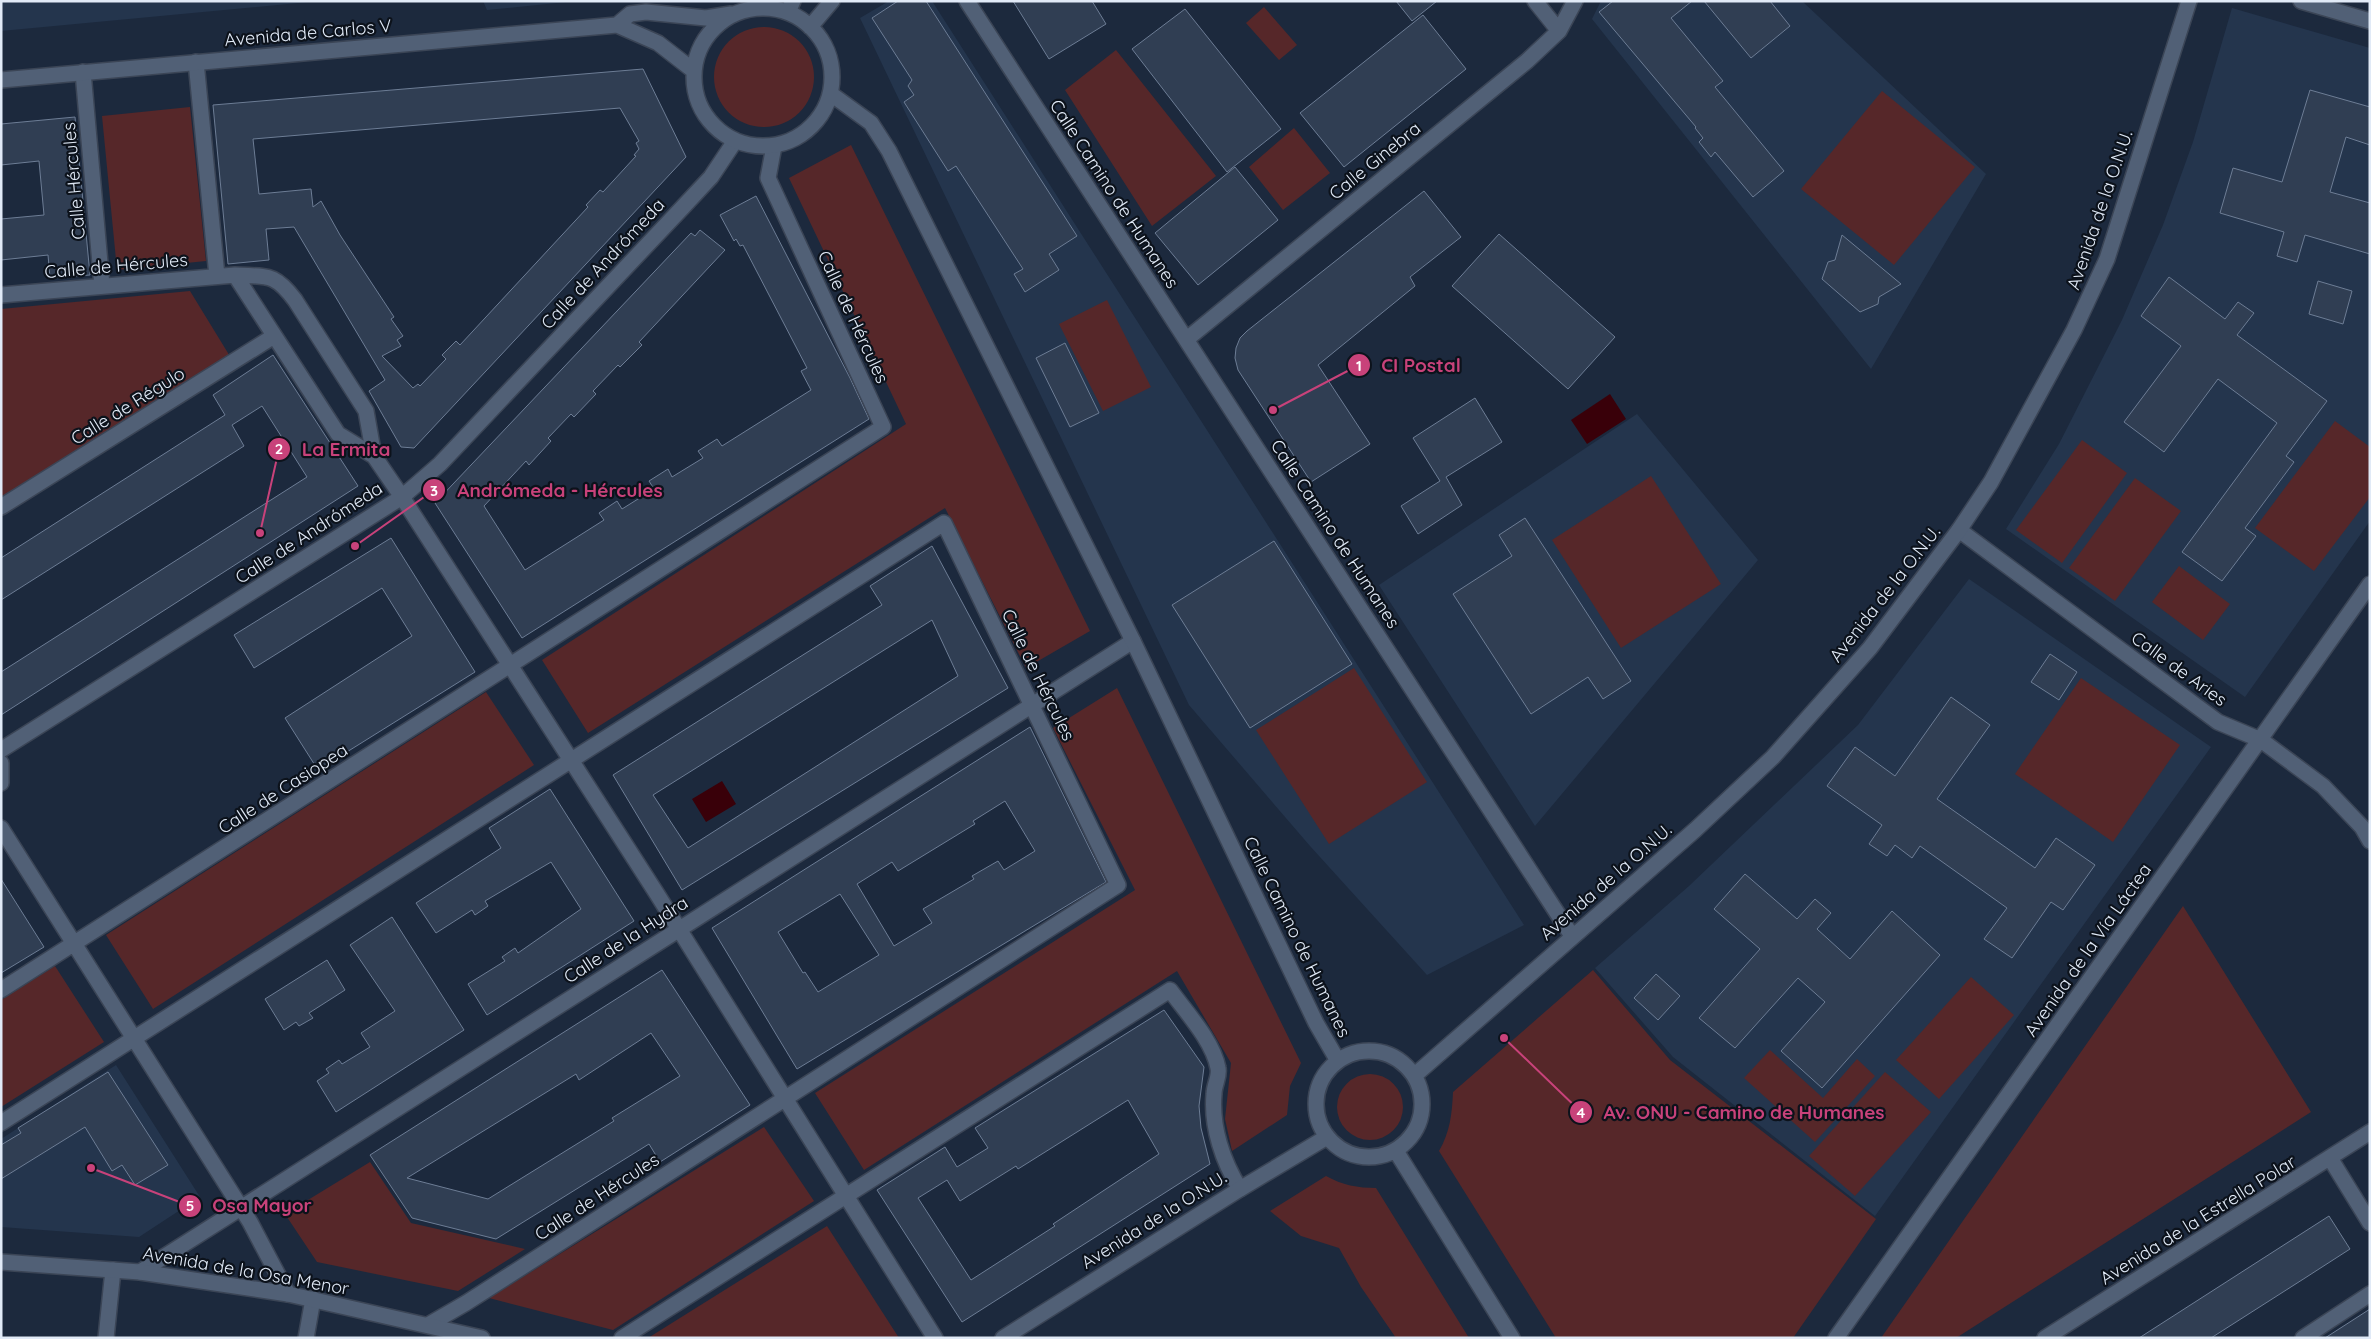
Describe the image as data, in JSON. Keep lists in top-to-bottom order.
{
  "streets": {
    "street": [
      "Avenida de Carlos V",
      "Calle Ginebra",
      "Calle Hércules",
      "Calle Camino de Humanes",
      "Avenida de la O.N.U.",
      "Calle de Andrómeda",
      "Calle de Hércules",
      "Calle de Régulo",
      "Calle de Aries",
      "Calle de Casiopea",
      "Calle de la Hydra",
      "Avenida de la Vía Láctea",
      "Avenida de la Estrella Polar",
      "Avenida de la Osa Menor"
    ]
  },
  "crossings": [
    ["Avenida de Carlos V", "Calle Hércules"],
    ["Avenida de Carlos V", "Calle Camino de Humanes"],
    ["Avenida de Carlos V", "Calle de Andrómeda"],
    ["Avenida de Carlos V", "Calle de Hércules"],
    ["Calle Ginebra", "Calle Camino de Humanes"],
    ["Calle Hércules", "Calle de Hércules"],
    ["Calle Camino de Humanes", "Avenida de la O.N.U."],
    ["Calle Camino de Humanes", "Calle de Andrómeda"],
    ["Calle Camino de Humanes", "Calle de Hércules"],
    ["Calle Camino de Humanes", "Calle de la Hydra"],
    ["Avenida de la O.N.U.", "Calle de Aries"],
    ["Calle de Andrómeda", "Calle de Hércules"],
    ["Calle de Hércules", "Calle de Régulo"],
    ["Calle de Hércules", "Calle de Casiopea"],
    ["Calle de Hércules", "Calle de la Hydra"],
    ["Calle de Hércules", "Avenida de la Osa Menor"],
    ["Calle de Aries", "Avenida de la Vía Láctea"],
    ["Calle de la Hydra", "Avenida de la Osa Menor"]
  ],
  "places": [
    "CI Postal",
    "La Ermita",
    "Andrómeda - Hércules",
    "Av. ONU - Camino de Humanes",
    "Osa Mayor"
  ]
}
